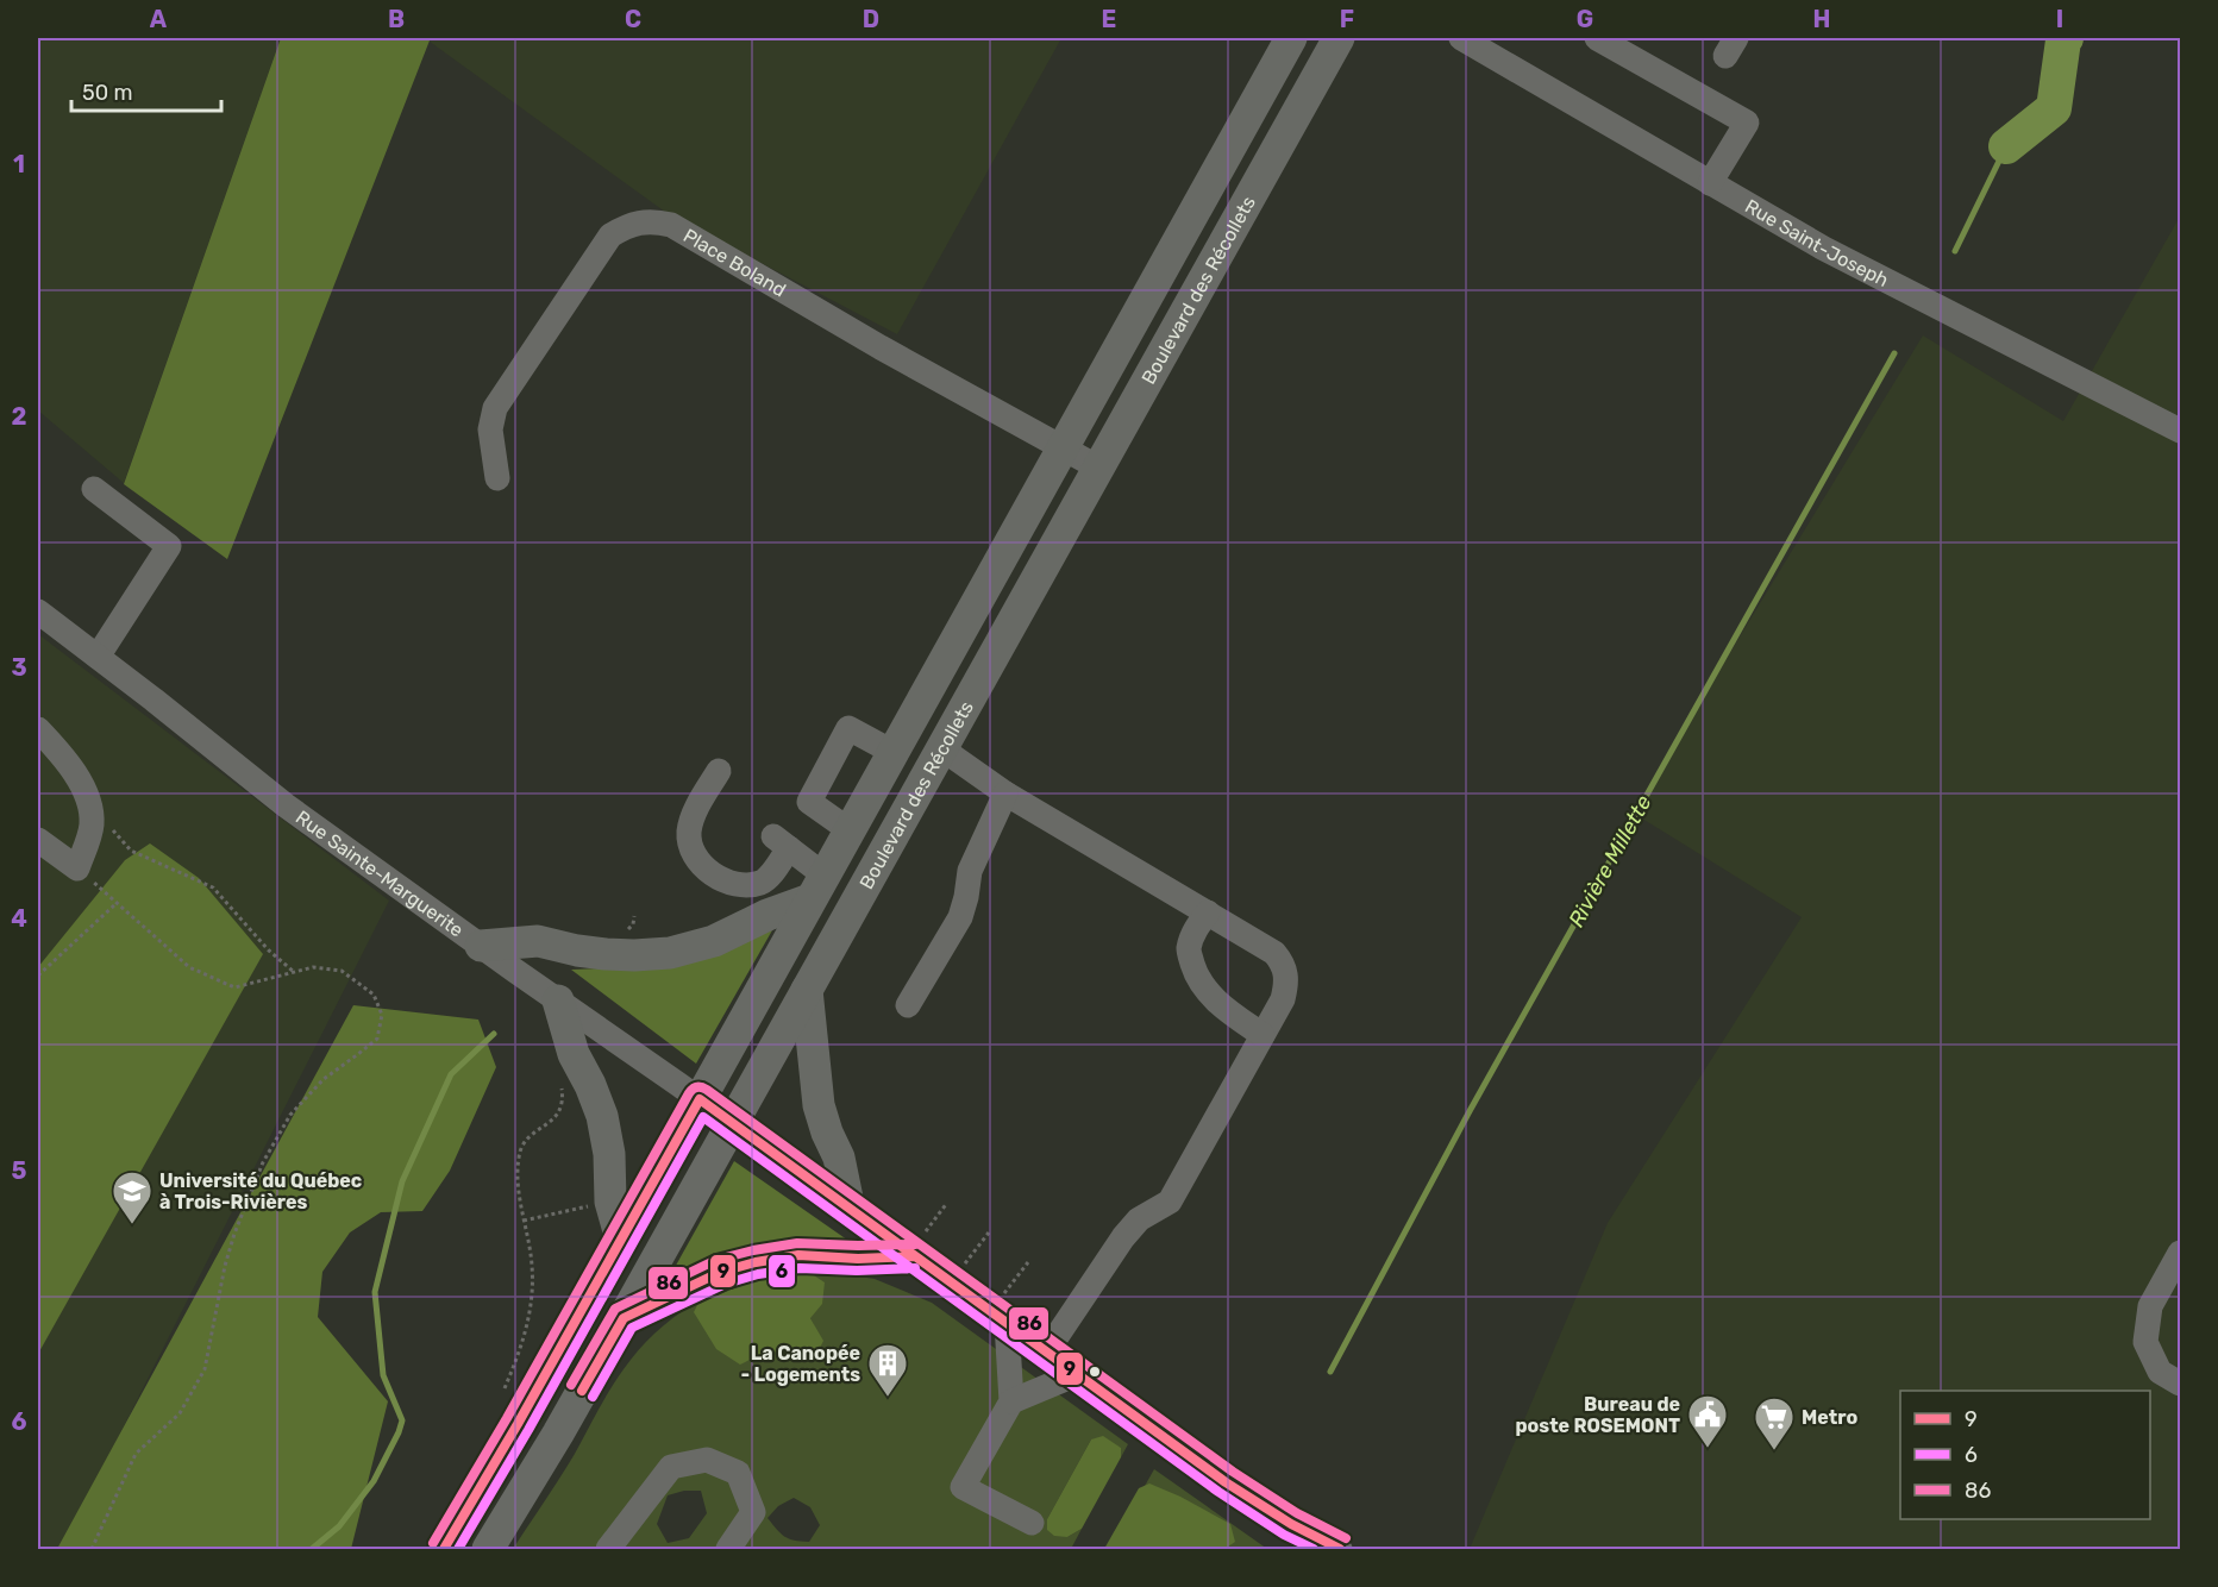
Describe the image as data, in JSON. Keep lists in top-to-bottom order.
{
  "streets": {
    "main road": ["Boulevard des Récollets"],
    "street": ["Rue Saint-Joseph", "Place Boland", "Rue Sainte-Marguerite"]
  },
  "crossings": [
    ["Place Boland", "Boulevard des Récollets"],
    ["Boulevard des Récollets", "Rue Sainte-Marguerite"]
  ],
  "water": ["Rivière Millette"],
  "places": {
    "school or university": ["Université du Québec à Trois-Rivières"],
    "building": ["La Canopée - Logements"],
    "public building": ["Bureau de poste ROSEMONT"],
    "supermarket": ["Metro"]
  },
  "lines": ["transit line 86", "transit line 9", "transit line 6"],
  "legend": ["9", "6", "86"],
  "scale_bar": "50 m",
  "grid": {
    "columns": [
      "A",
      "B",
      "C",
      "D",
      "E",
      "F",
      "G",
      "H",
      "I"
    ],
    "rows": [
      "1",
      "2",
      "3",
      "4",
      "5",
      "6"
    ]
  }
}
